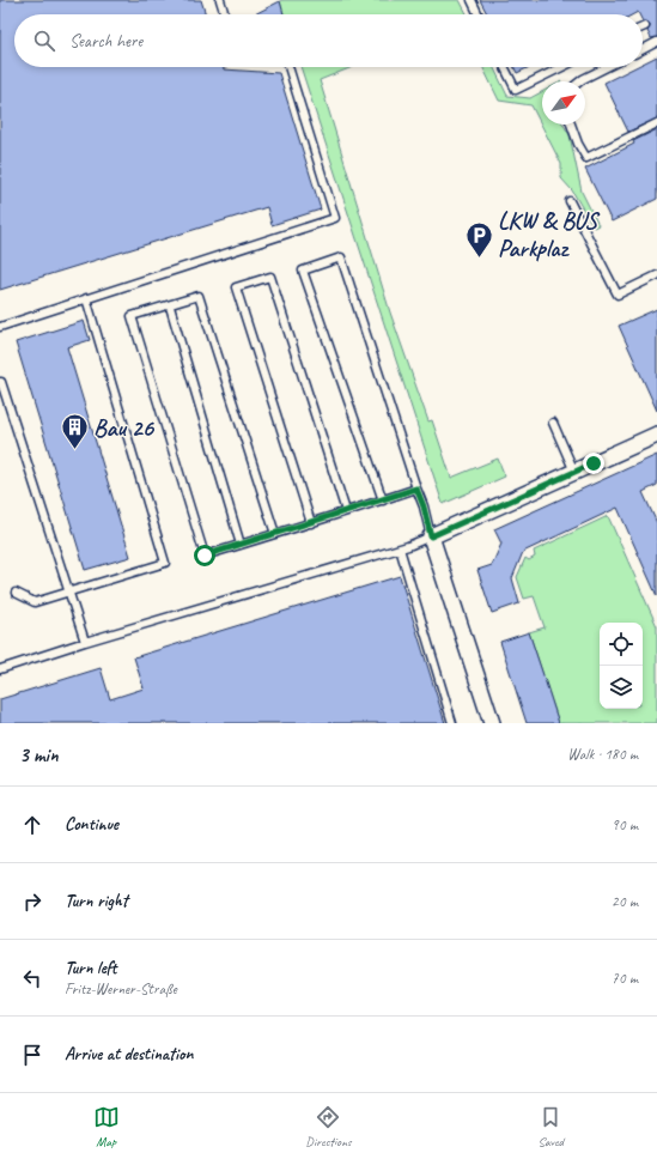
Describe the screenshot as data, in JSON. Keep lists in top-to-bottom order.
{
  "places": {
    "parking": ["LKW & BUS Parkplaz"],
    "building": ["Bau 26"]
  },
  "north": "top right",
  "page": {
    "search": "Search here",
    "heading": ["3 min", "Walk · 180 m"],
    "list": [
      ["Continue", "90 m"],
      ["Turn right", "20 m"],
      ["Turn left", "Fritz-Werner-Straße", "70 m"],
      "Arrive at destination"
    ],
    "nav": ["Map", "Directions", "Saved"]
  }
}
